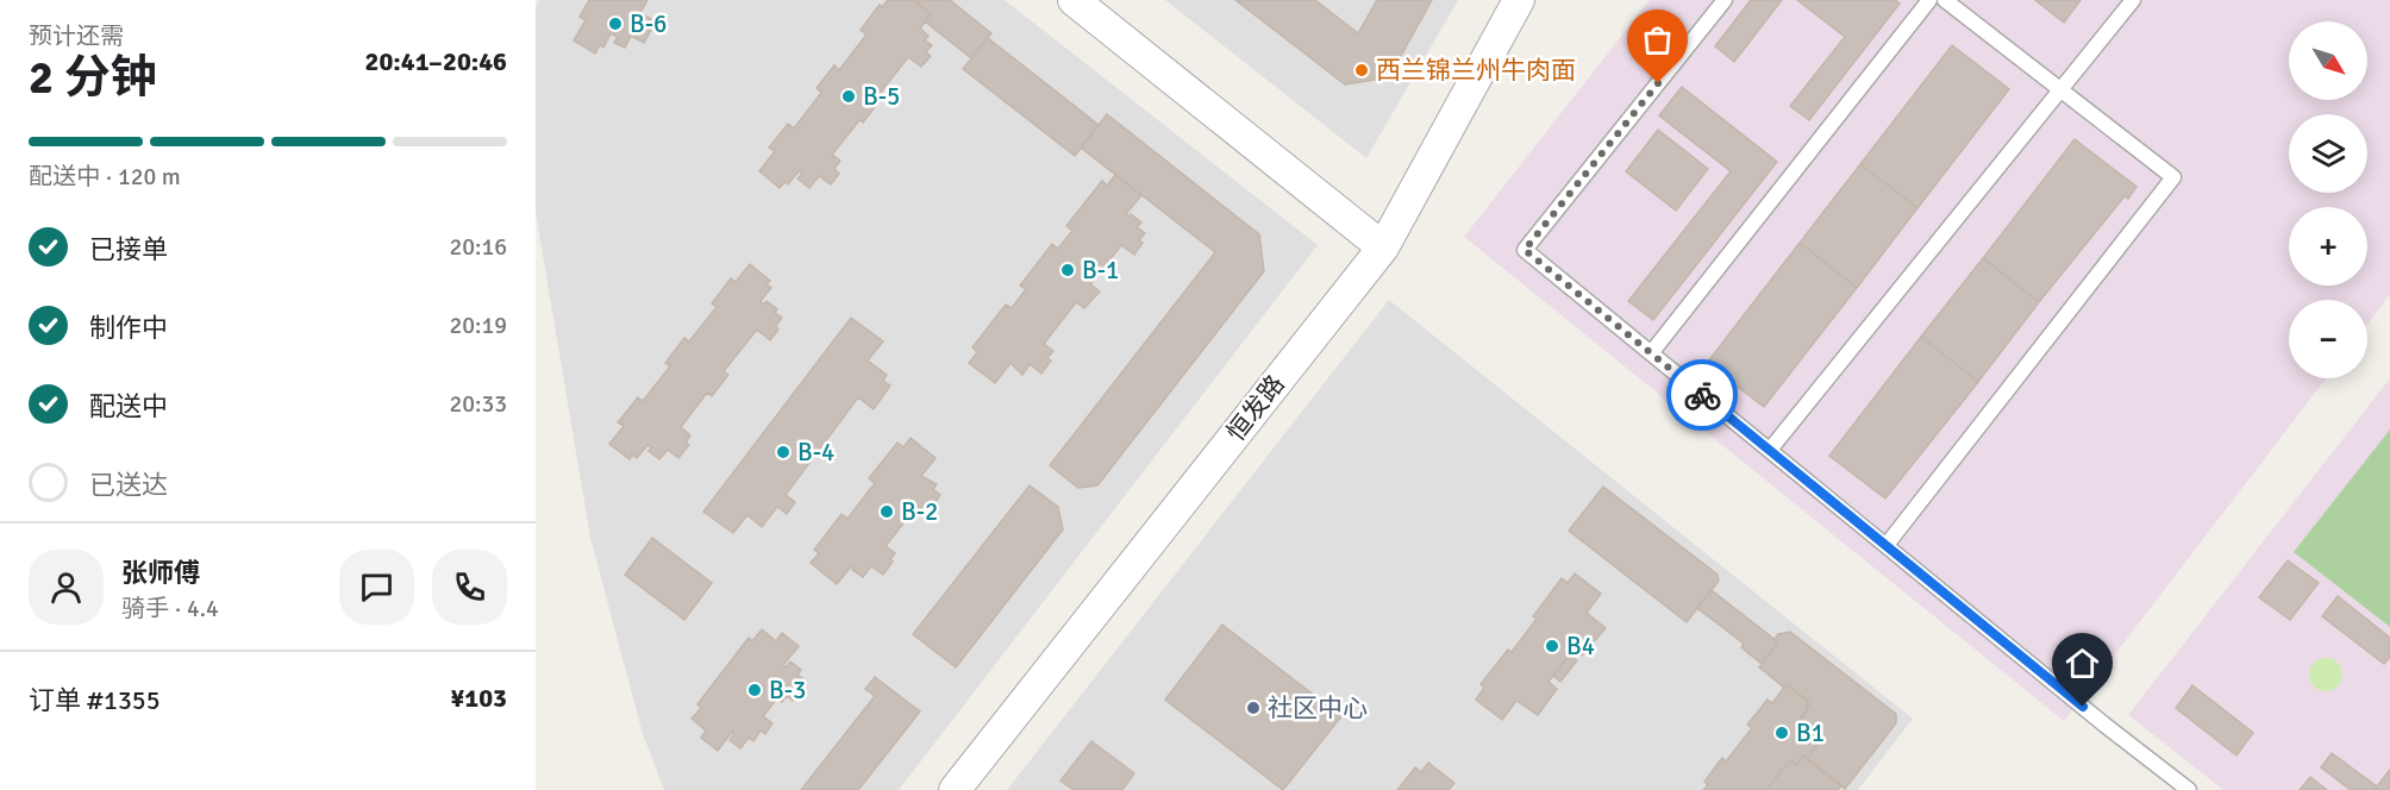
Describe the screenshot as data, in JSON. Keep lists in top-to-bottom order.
{
  "streets": {
    "street": ["恒发路"]
  },
  "places": [
    "B-6",
    "西兰锦兰州牛肉面",
    "B-5",
    "B-1",
    "B-4",
    "B-2",
    "B4",
    "B-3",
    "社区中心",
    "B1"
  ],
  "north": "bottom right",
  "page": {
    "heading": ["2 分钟", "预计还需", "20:41–20:46"],
    "panel": [
      "张师傅",
      "骑手 · 4.4",
      "订单 #1355",
      "¥103"
    ],
    "map_buttons": ["+", "−"],
    "bar": "配送中 · 120 m",
    "list": [
      ["已接单", "20:16"],
      ["制作中", "20:19"],
      ["配送中", "20:33"],
      "已送达"
    ]
  }
}
